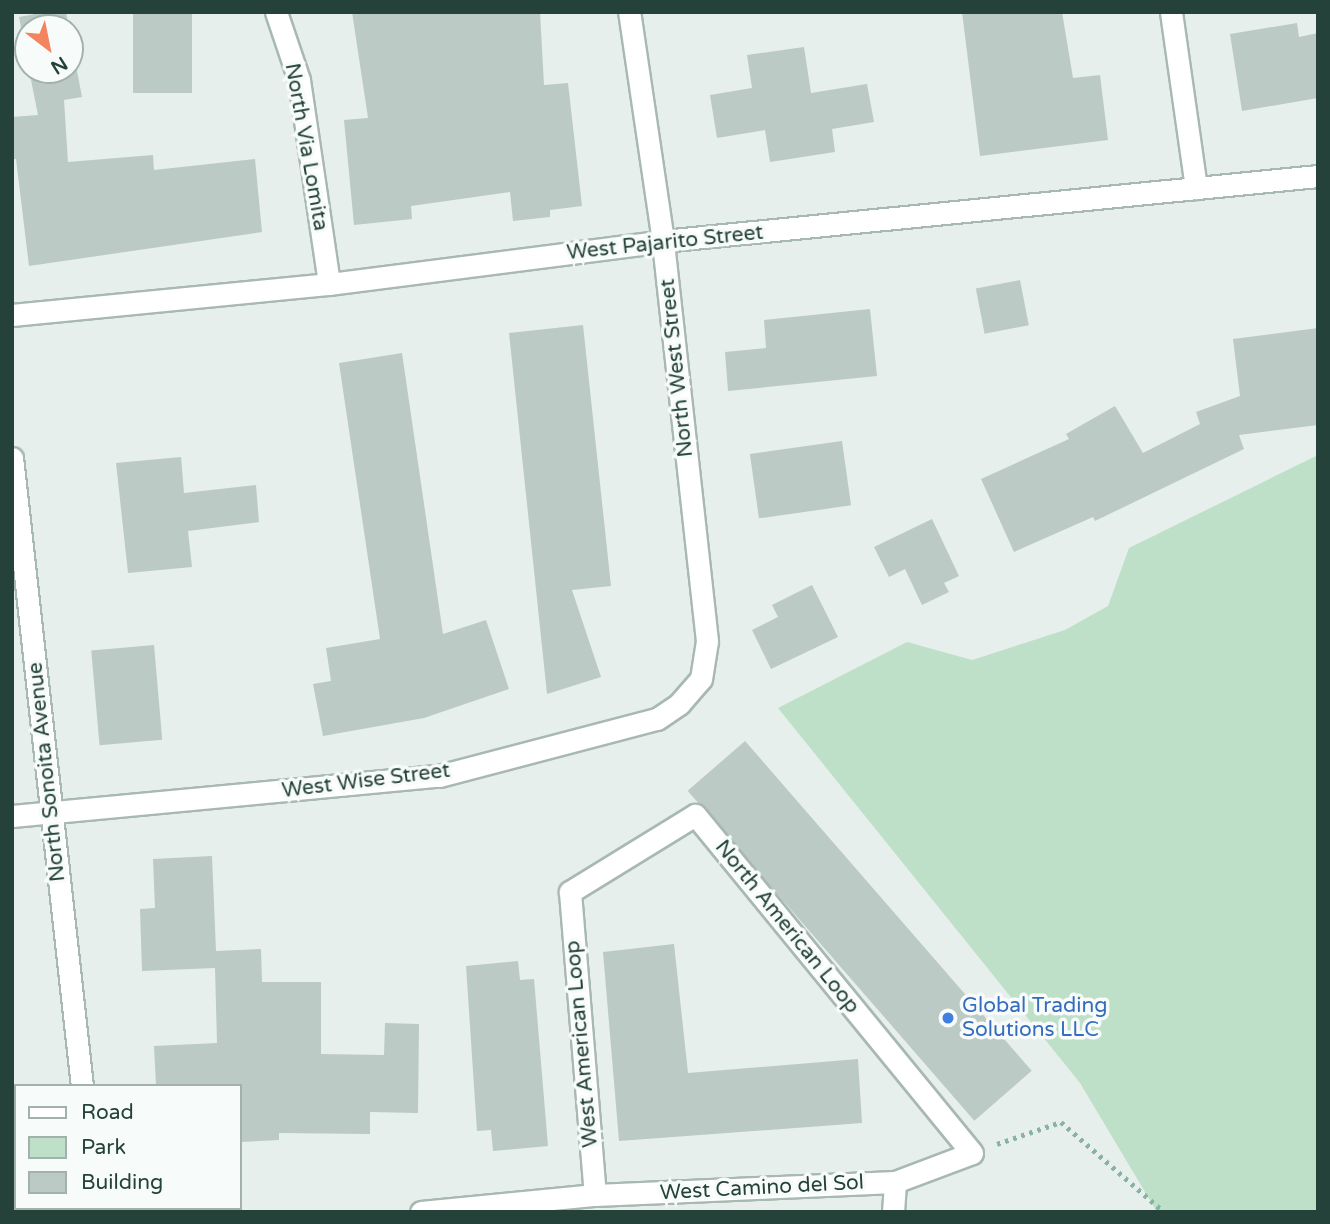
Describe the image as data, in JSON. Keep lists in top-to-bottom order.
{
  "streets": {
    "street": [
      "North Via Lomita",
      "West Pajarito Street",
      "North West Street",
      "North Sonoita Avenue",
      "West Wise Street",
      "North American Loop",
      "West American Loop",
      "West Camino del Sol"
    ]
  },
  "crossings": [
    ["North Via Lomita", "West Pajarito Street"],
    ["West Pajarito Street", "North West Street"],
    ["North West Street", "West Wise Street"],
    ["North Sonoita Avenue", "West Wise Street"],
    ["North American Loop", "West American Loop"],
    ["North American Loop", "West Camino del Sol"],
    ["West American Loop", "West Camino del Sol"]
  ],
  "places": ["Global Trading Solutions LLC"],
  "legend": ["Road", "Park", "Building"],
  "north": "bottom right"
}
